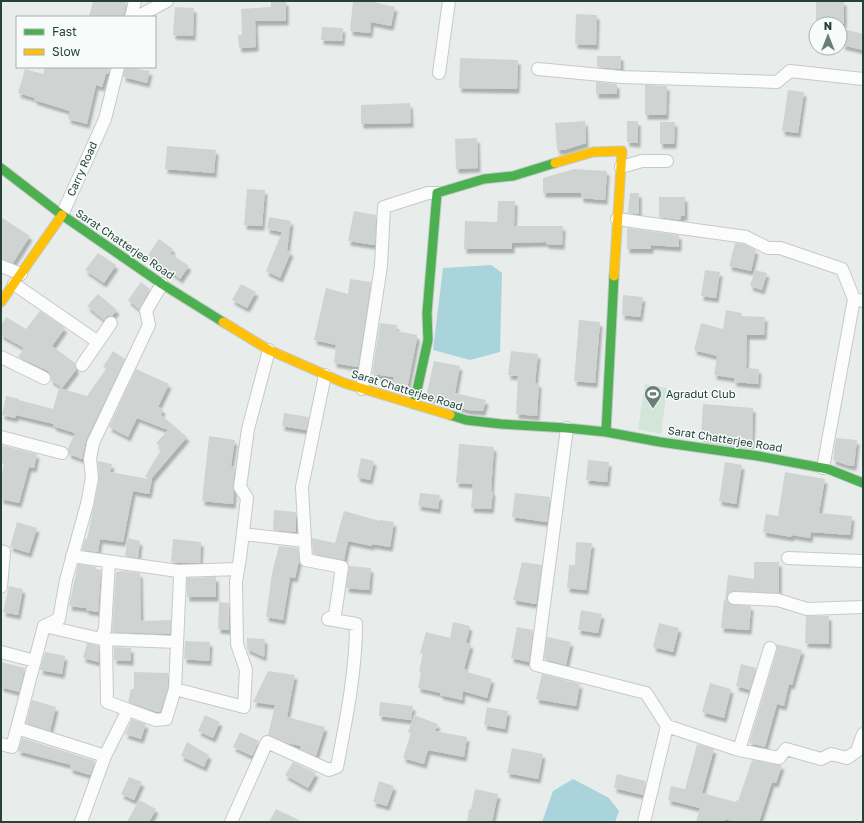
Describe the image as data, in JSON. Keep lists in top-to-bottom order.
{
  "streets": {
    "street": ["Carry Road", "Sarat Chatterjee Road"]
  },
  "crossings": [
    ["Carry Road", "Sarat Chatterjee Road"]
  ],
  "places": {
    "sports": ["Agradut Club"]
  },
  "legend": ["Fast", "Slow"],
  "north": "top"
}
